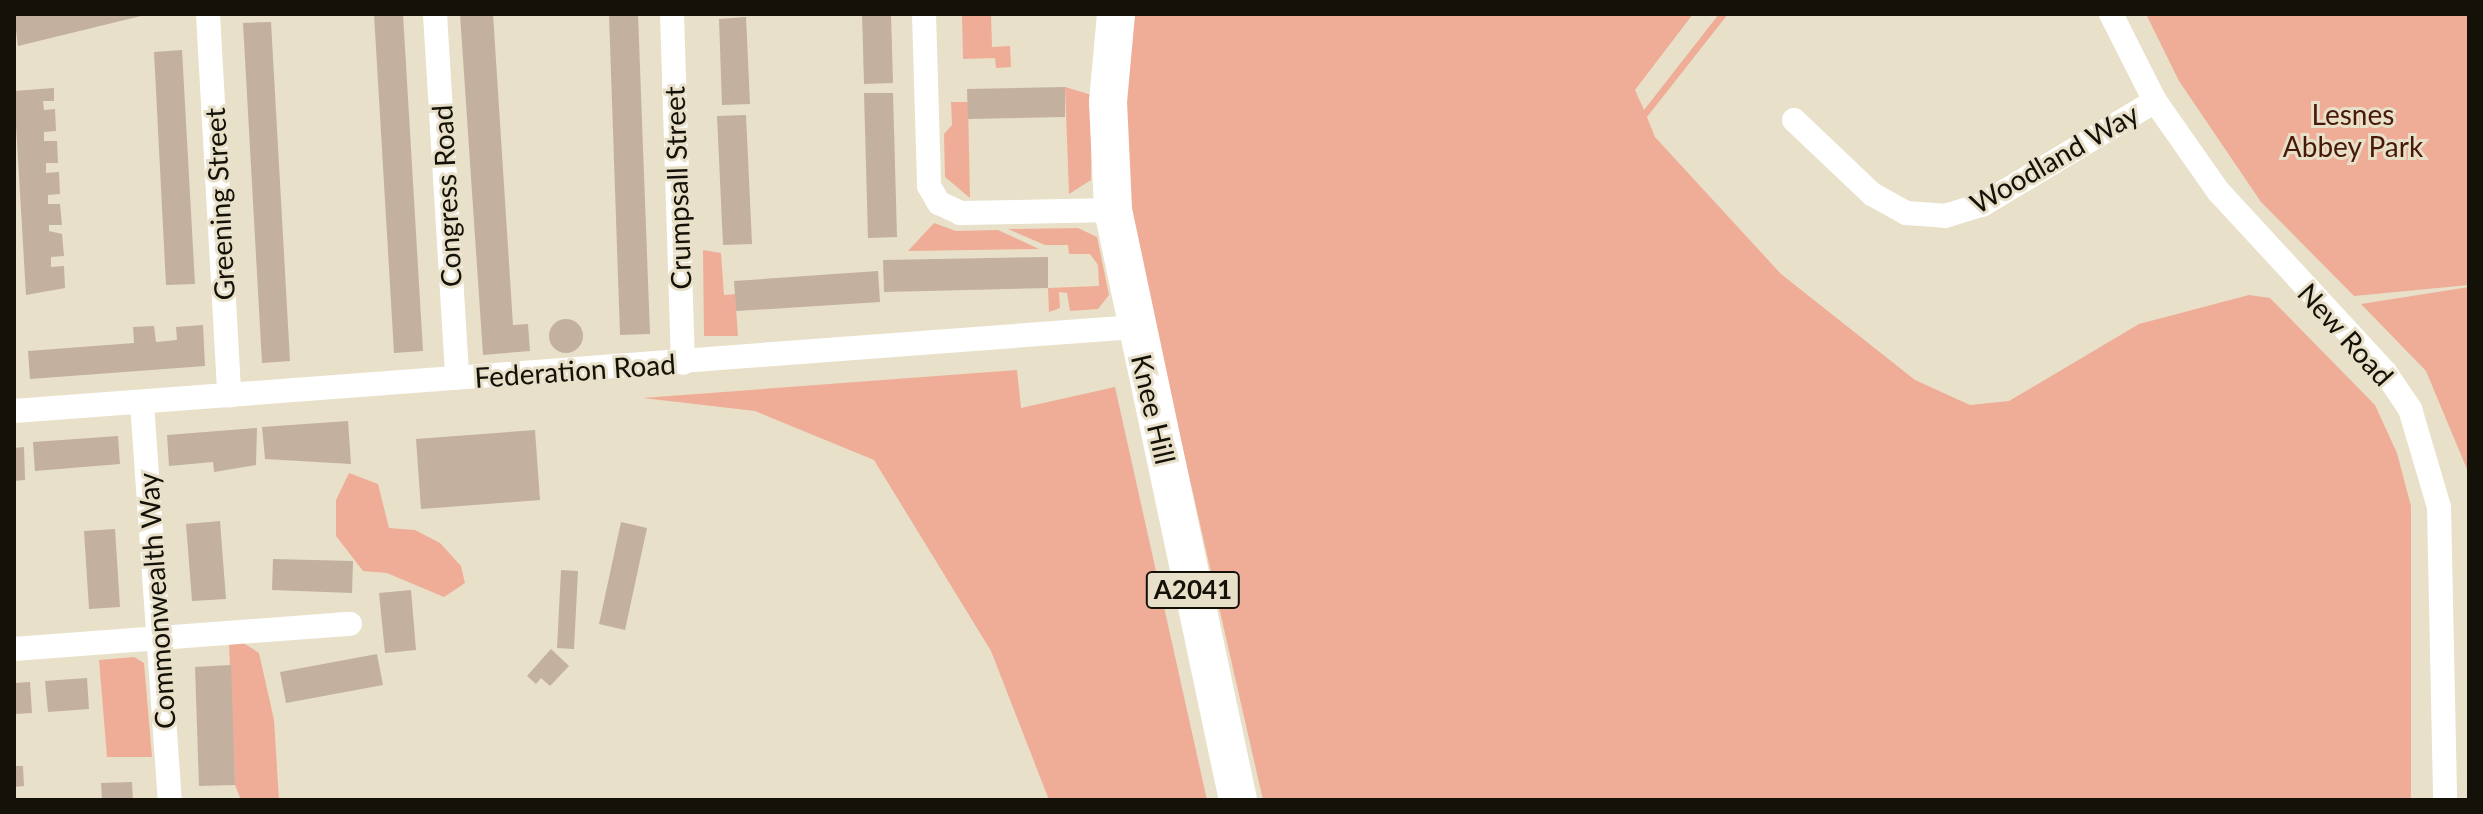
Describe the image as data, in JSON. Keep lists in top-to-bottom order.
{
  "streets": {
    "main road": ["Knee Hill", "A2041"],
    "street": [
      "Woodland Way",
      "Crumpsall Street",
      "Congress Road",
      "Greening Street",
      "New Road",
      "Federation Road",
      "Commonwealth Way"
    ]
  },
  "crossings": [
    ["Woodland Way", "New Road"],
    ["Crumpsall Street", "Federation Road"],
    ["Congress Road", "Federation Road"],
    ["Greening Street", "Federation Road"],
    ["Federation Road", "Knee Hill"],
    ["Federation Road", "Commonwealth Way"]
  ],
  "parks": ["Lesnes Abbey Park"]
}
